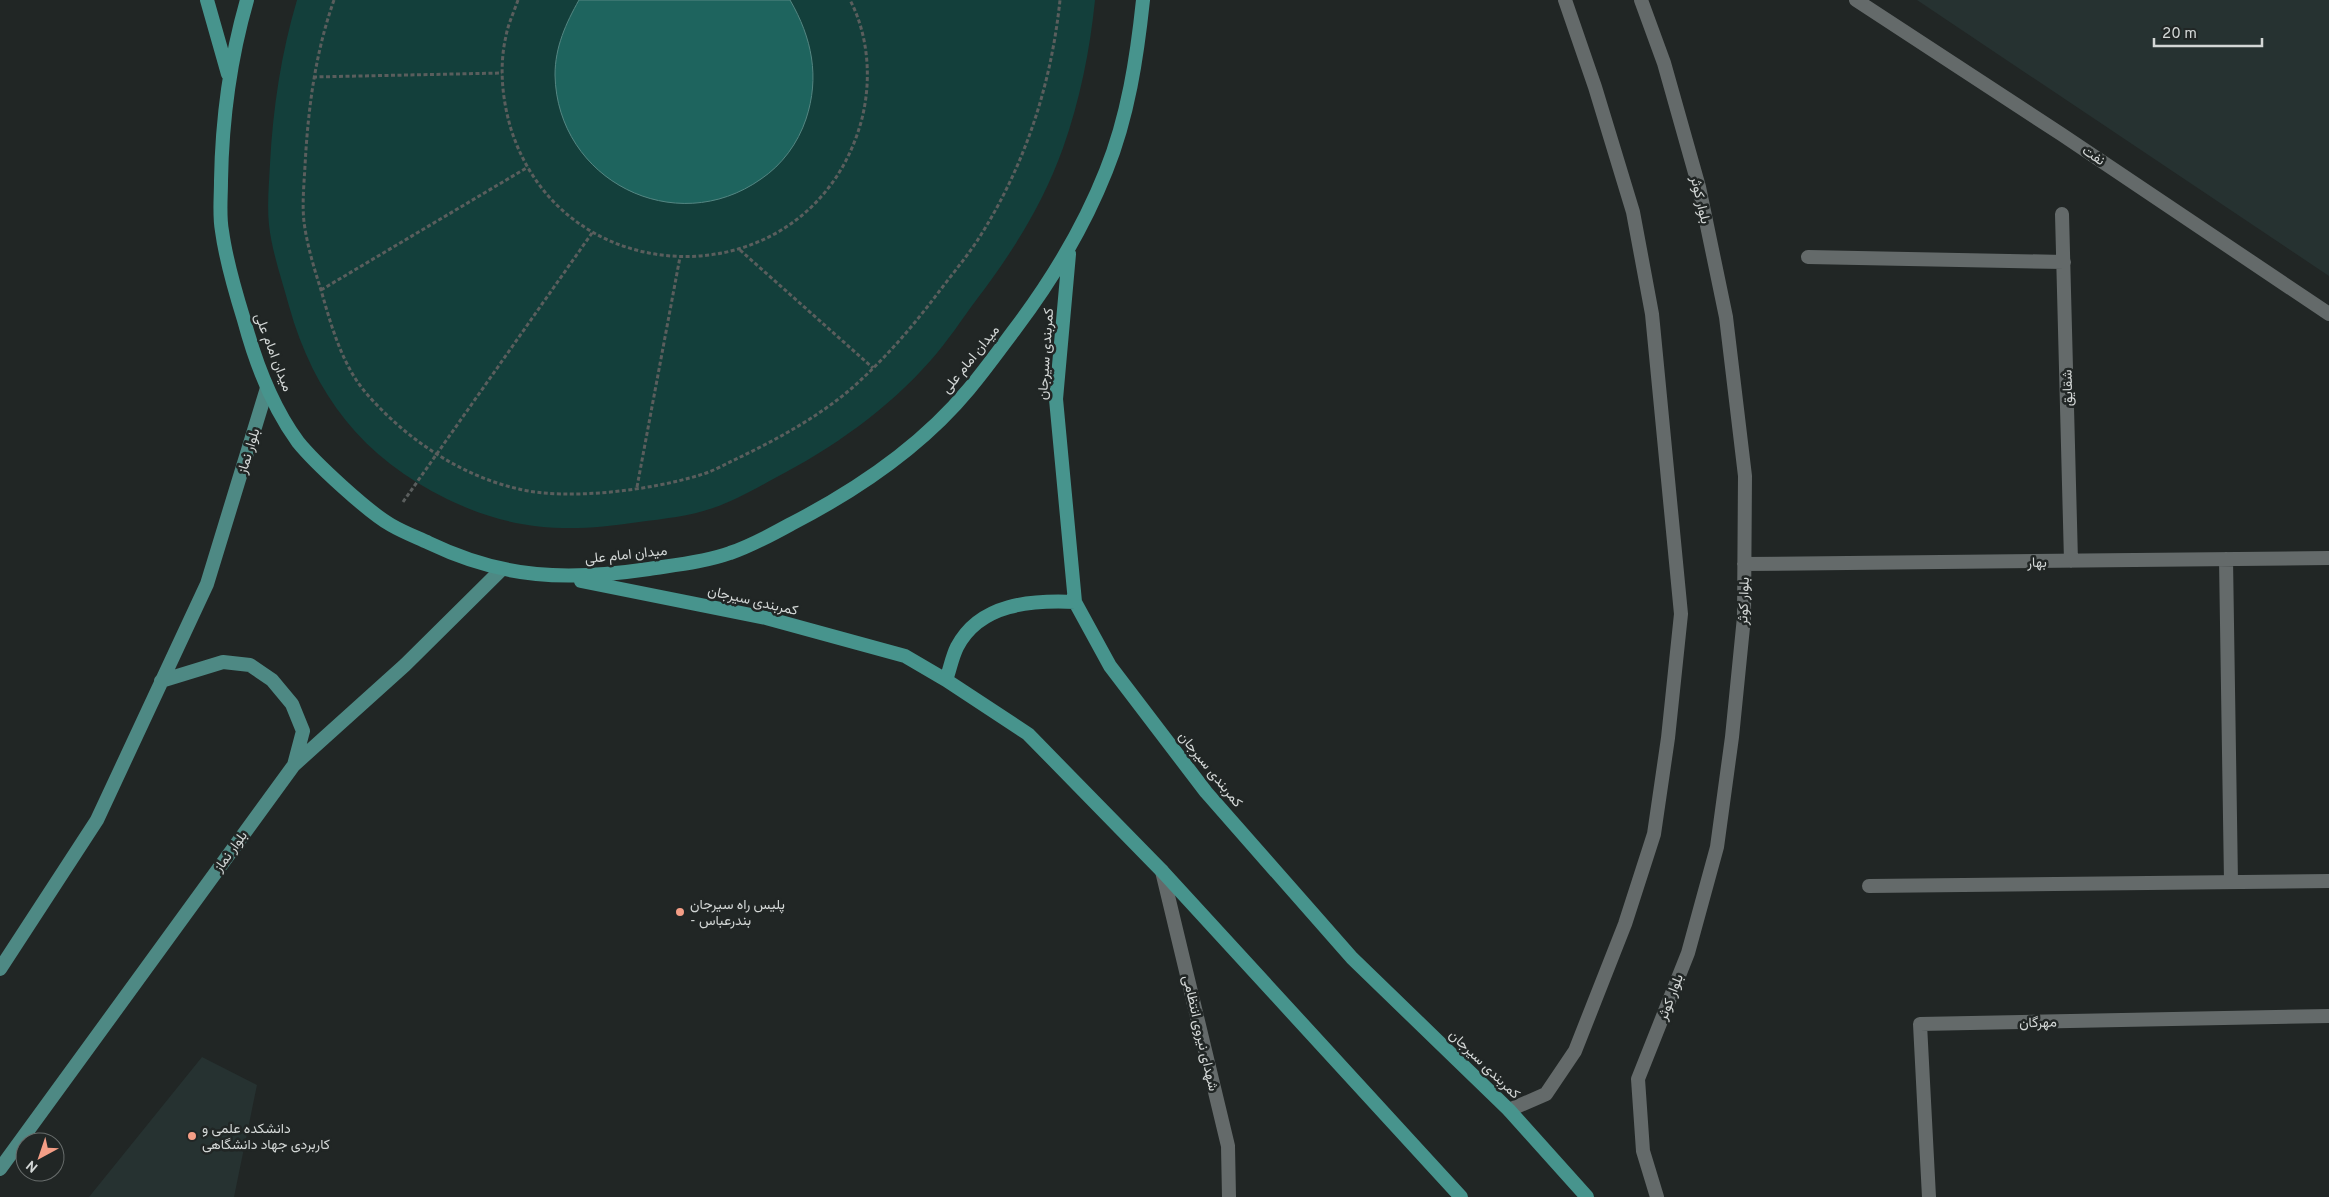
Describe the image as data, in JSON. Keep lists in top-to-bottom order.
{
  "streets": {
    "highway": ["میدان امام علی", "کمربندی سیرجان"],
    "main road": ["بلوار نماز"],
    "street": [
      "نفت",
      "بلوار کوثر",
      "شقایق",
      "بهار",
      "مهرگان",
      "شهدای نیروی انتظامی"
    ]
  },
  "crossings": [
    ["بلوار کوثر", "بهار"],
    ["میدان امام علی", "کمربندی سیرجان"],
    ["میدان امام علی", "بلوار نماز"],
    ["کمربندی سیرجان", "شهدای نیروی انتظامی"],
    ["شقایق", "بهار"]
  ],
  "places": ["پلیس راه سیرجان - بندرعباس", "دانشکده علمی و کاربردی جهاد دانشگاهی"],
  "scale_bar": "20 m",
  "north": "bottom left"
}
